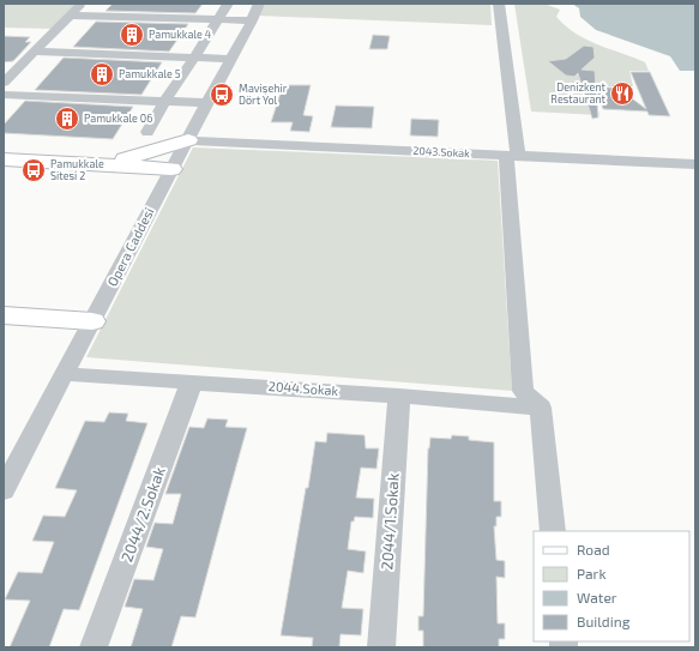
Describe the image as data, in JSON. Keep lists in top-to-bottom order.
{
  "streets": {
    "street": [
      "2043.Sokak",
      "Opera Caddesi",
      "2044.Sokak",
      "2044/2.Sokak",
      "2044/1.Sokak"
    ]
  },
  "crossings": [
    ["2043.Sokak", "Opera Caddesi"],
    ["Opera Caddesi", "2044.Sokak"],
    ["2044.Sokak", "2044/2.Sokak"],
    ["2044.Sokak", "2044/1.Sokak"]
  ],
  "places": {
    "building": ["Pamukkale 4", "Pamukkale 5", "Pamukkale 06"],
    "restaurant": ["Denizkent Restaurant"],
    "bus stop": ["Mavişehir Dört Yol", "Pamukkale Sitesi 2"]
  },
  "legend": [
    "Road",
    "Park",
    "Water",
    "Building"
  ]
}
